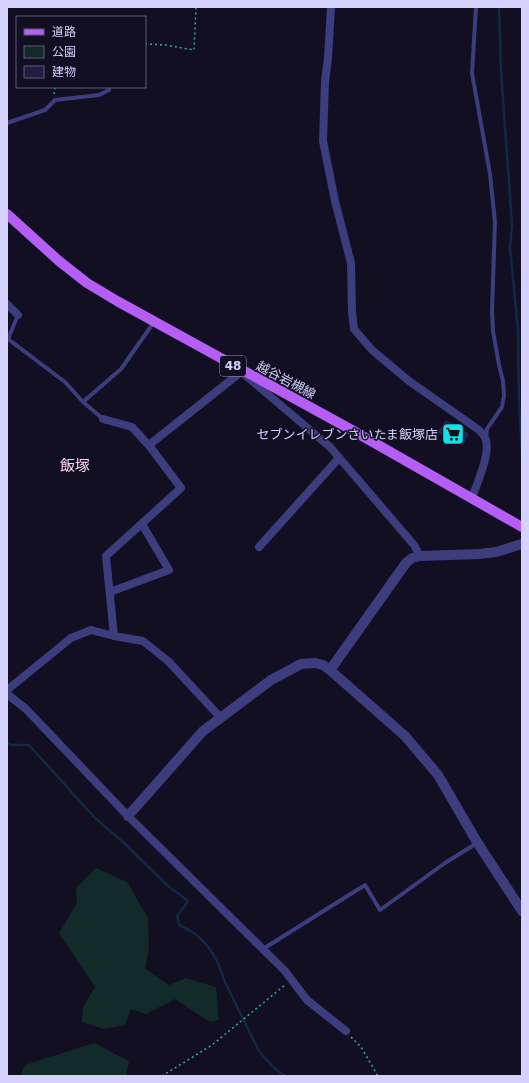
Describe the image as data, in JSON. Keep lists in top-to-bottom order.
{
  "streets": {
    "main road": ["48", "越谷岩槻線"]
  },
  "districts": ["飯塚"],
  "places": {
    "supermarket": ["セブンイレブンさいたま飯塚店"]
  },
  "legend": ["道路", "公園", "建物"]
}
